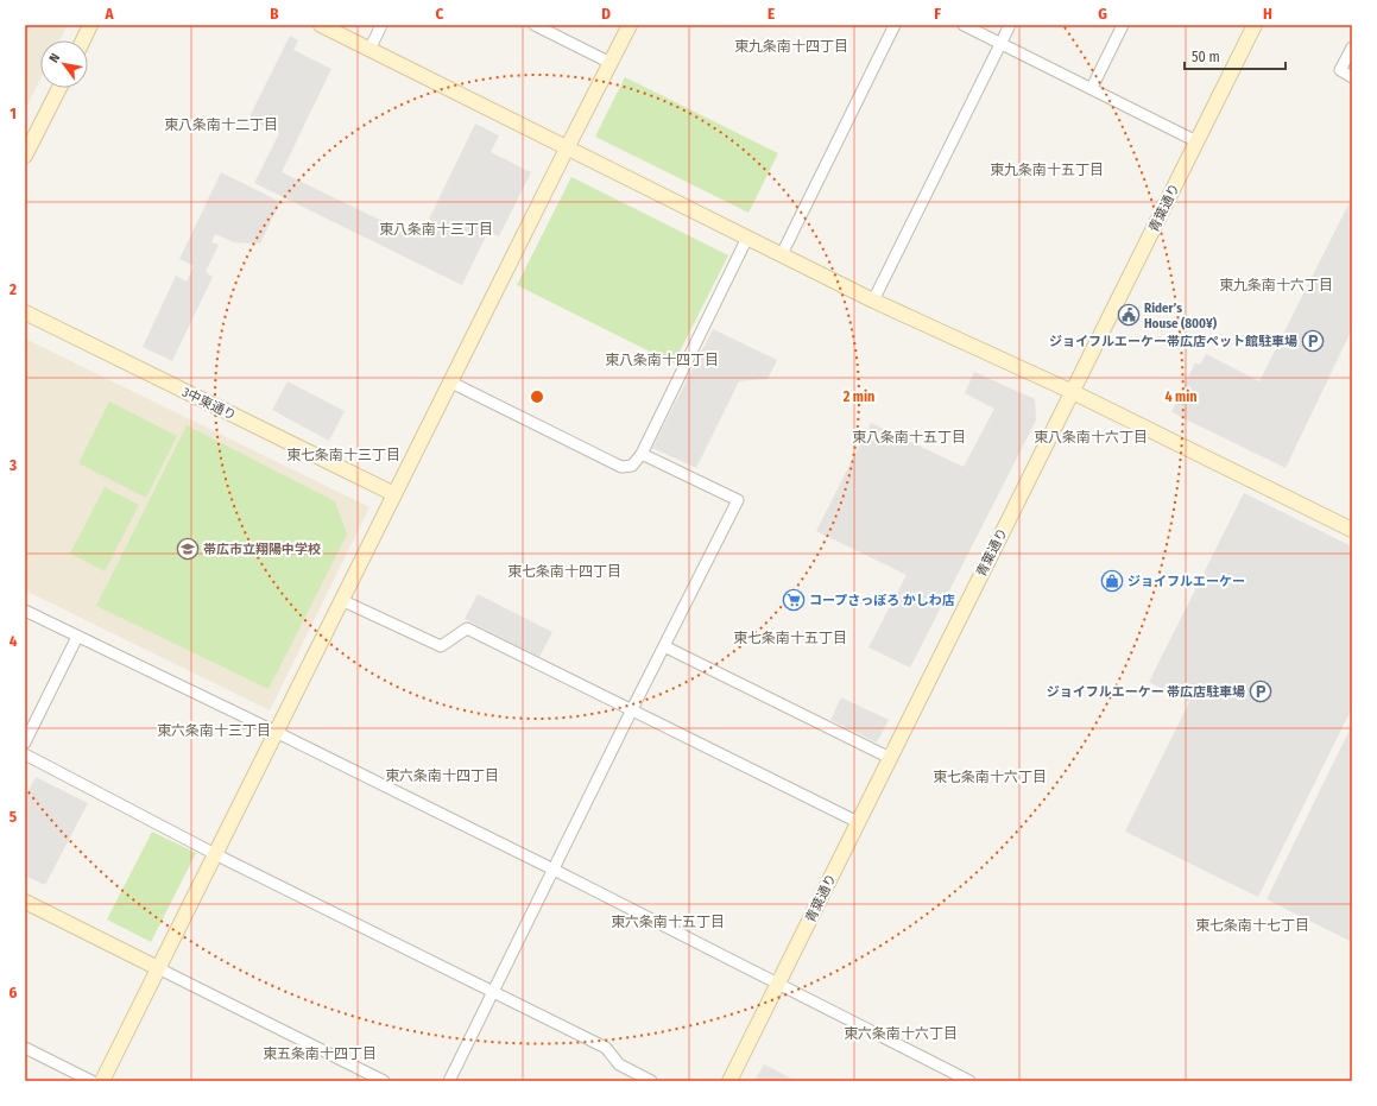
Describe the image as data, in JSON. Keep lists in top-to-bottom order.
{
  "streets": {
    "street": ["青葉通り", "3中東通り"]
  },
  "districts": [
    "東九条南十四丁目",
    "東八条南十二丁目",
    "東九条南十五丁目",
    "東八条南十三丁目",
    "東九条南十六丁目",
    "東八条南十四丁目",
    "東八条南十五丁目",
    "東八条南十六丁目",
    "東七条南十三丁目",
    "東七条南十四丁目",
    "東七条南十五丁目",
    "東六条南十三丁目",
    "東六条南十四丁目",
    "東七条南十六丁目",
    "東六条南十五丁目",
    "東七条南十七丁目",
    "東六条南十六丁目",
    "東五条南十四丁目"
  ],
  "places": {
    "public building": ["Rider’s House (800¥)"],
    "parking": ["ジョイフルエーケー帯広店ペット館駐車場", "ジョイフルエーケー 帯広店駐車場"],
    "school or university": ["帯広市立翔陽中学校"],
    "shop": ["ジョイフルエーケー"],
    "supermarket": ["コープさっぽろ かしわ店"]
  },
  "scale_bar": "50 m",
  "north": "top left",
  "grid": {
    "columns": [
      "A",
      "B",
      "C",
      "D",
      "E",
      "F",
      "G",
      "H"
    ],
    "rows": [
      "1",
      "2",
      "3",
      "4",
      "5",
      "6"
    ]
  },
  "rings": ["2 min", "4 min"]
}
